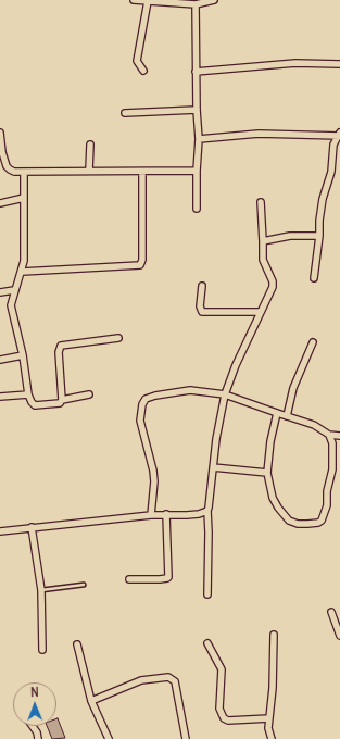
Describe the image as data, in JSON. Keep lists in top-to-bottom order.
{
  "north": "top"
}
